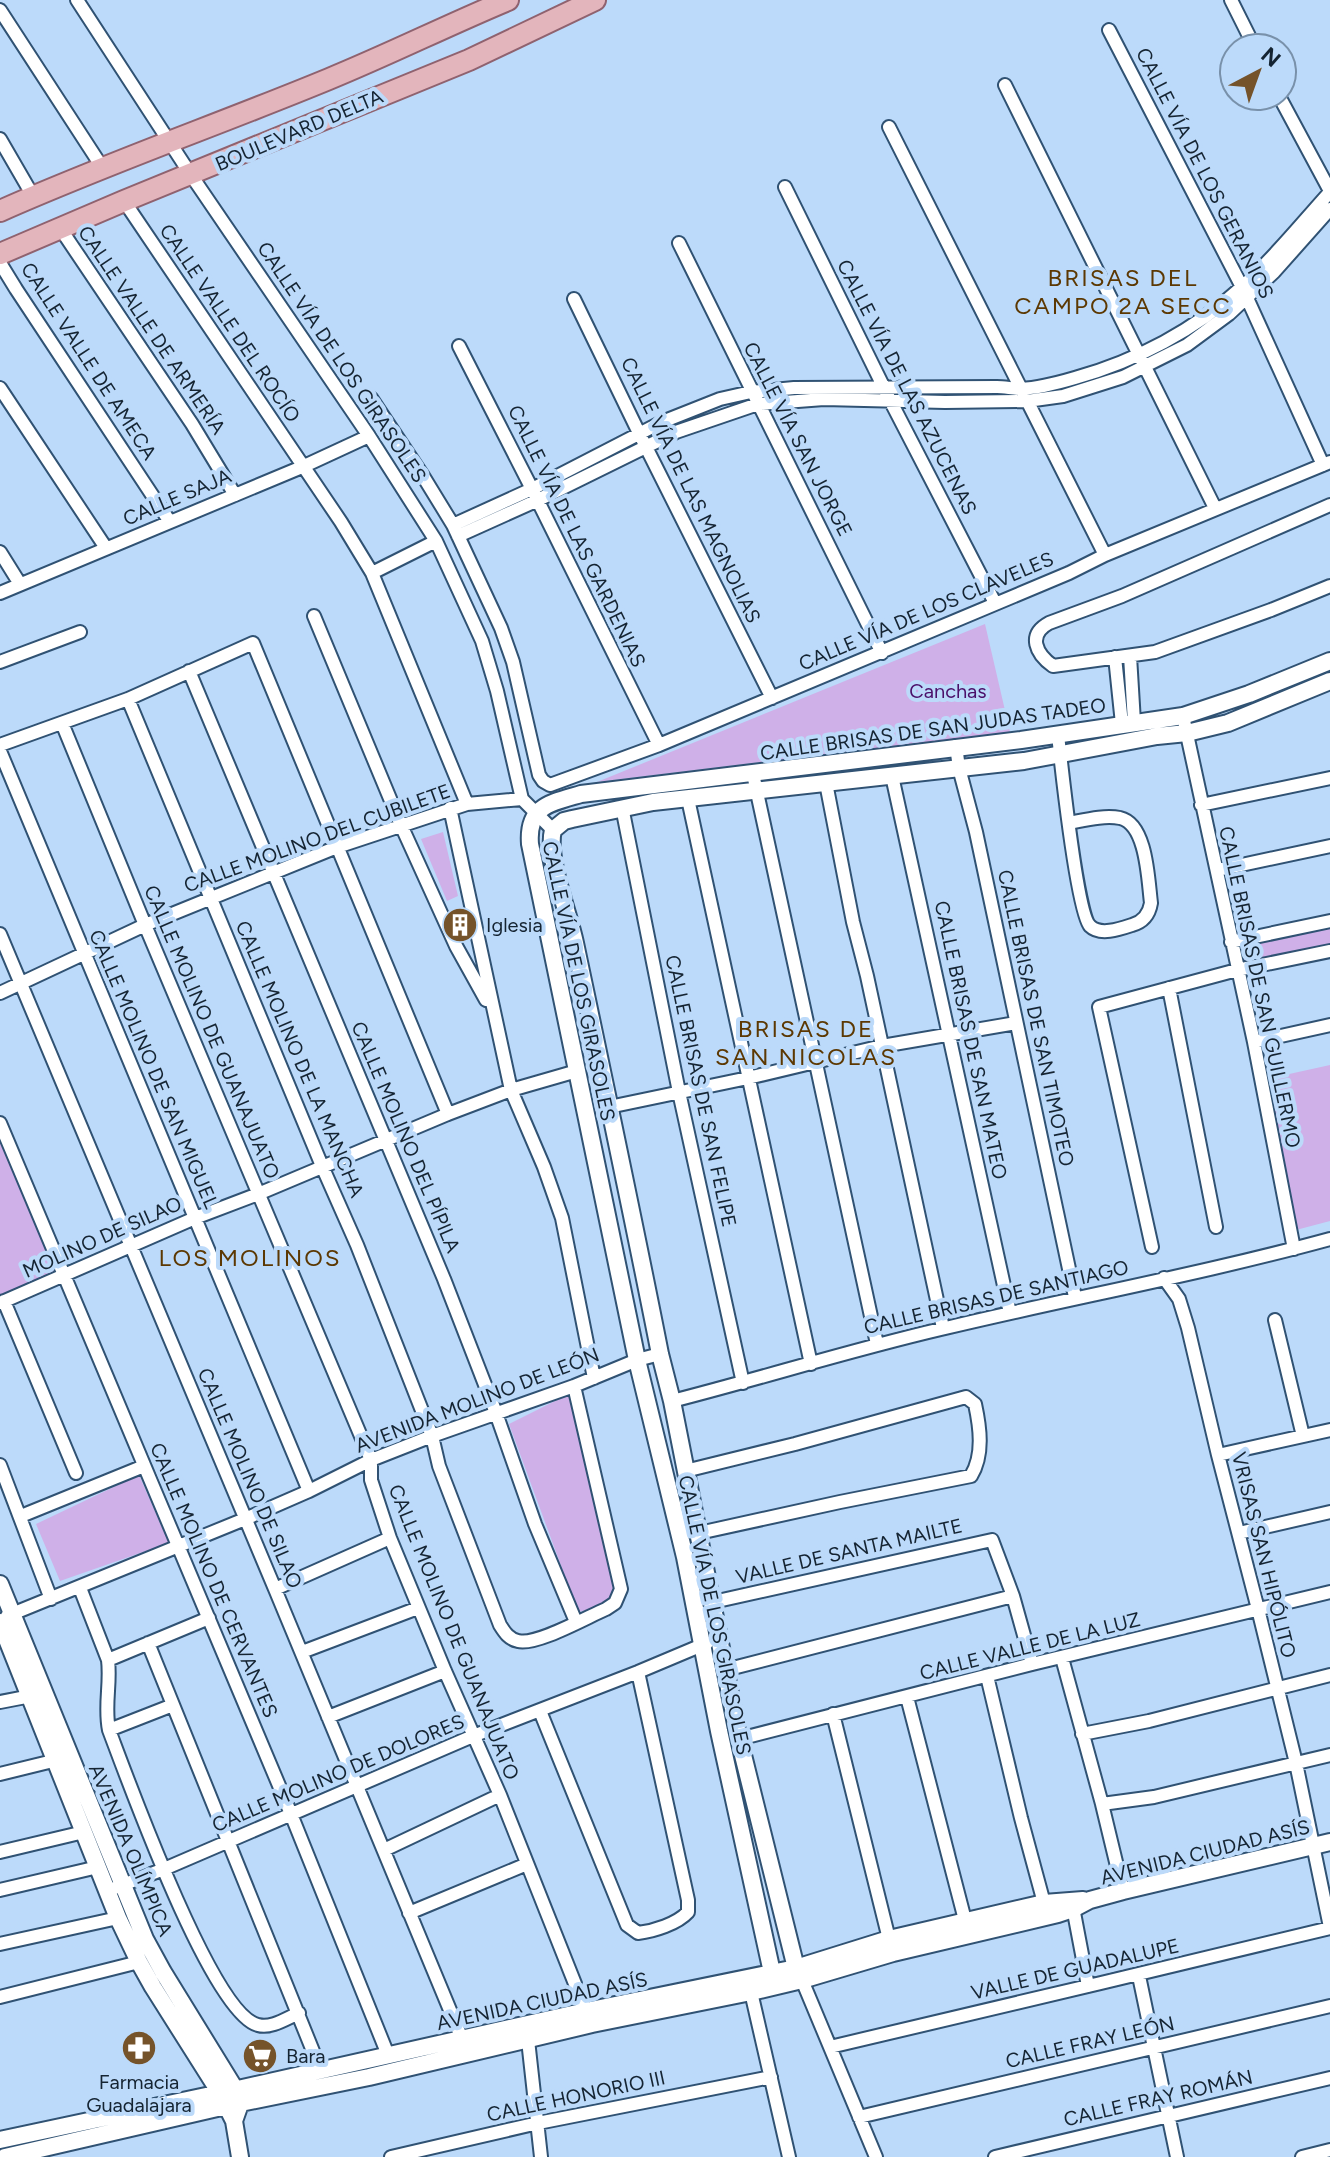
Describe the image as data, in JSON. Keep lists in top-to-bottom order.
{
  "streets": {
    "main road": ["BOULEVARD DELTA"],
    "street": [
      "CALLE VÍA DE LOS GERANIOS",
      "CALLE VALLE DEL ROCÍO",
      "CALLE VALLE DE ARMERÍA",
      "CALLE VALLE DE AMECA",
      "CALLE VÍA DE LOS GIRASOLES",
      "CALLE VÍA DE LAS AZUCENAS",
      "CALLE VÍA SAN JORGE",
      "CALLE VÍA DE LAS MAGNOLIAS",
      "CALLE SAJA",
      "CALLE VÍA DE LAS GARDENIAS",
      "CALLE VÍA DE LOS CLAVELES",
      "CALLE BRISAS DE SAN JUDAS TADEO",
      "CALLE MOLINO DEL CUBILETE",
      "CALLE BRISAS DE SAN GUILLERMO",
      "CALLE BRISAS DE SAN TIMOTEO",
      "CALLE MOLINO DE GUANAJUATO",
      "CALLE BRISAS DE SAN MATEO",
      "CALLE MOLINO DE LA MANCHA",
      "CALLE MOLINO DE SAN MIGUEL",
      "CALLE BRISAS DE SAN FELIPE",
      "CALLE MOLINO DEL PÍPILA",
      "MOLINO DE SILAO",
      "CALLE BRISAS DE SANTIAGO",
      "AVENIDA MOLINO DE LEÓN",
      "CALLE MOLINO DE SILAO",
      "VALLE DE SANTA MAILTE",
      "VRISAS SAN HIPÓLITO",
      "CALLE MOLINO DE CERVANTES",
      "CALLE VALLE DE LA LUZ",
      "CALLE MOLINO DE DOLORES",
      "AVENIDA OLÍMPICA",
      "AVENIDA CIUDAD ASÍS",
      "VALLE DE GUADALUPE",
      "CALLE FRAY LEÓN",
      "CALLE HONORIO III",
      "CALLE FRAY ROMÁN"
    ]
  },
  "crossings": [
    ["BOULEVARD DELTA", "CALLE VALLE DEL ROCÍO"],
    ["BOULEVARD DELTA", "CALLE VALLE DE ARMERÍA"],
    ["BOULEVARD DELTA", "CALLE VÍA DE LOS GIRASOLES"],
    ["CALLE VÍA DE LOS GERANIOS", "CALLE VÍA DE LOS CLAVELES"],
    ["CALLE VALLE DEL ROCÍO", "CALLE SAJA"],
    ["CALLE VALLE DEL ROCÍO", "CALLE MOLINO DEL CUBILETE"],
    ["CALLE VALLE DE ARMERÍA", "CALLE SAJA"],
    ["CALLE VALLE DE AMECA", "CALLE SAJA"],
    ["CALLE VÍA DE LOS GIRASOLES", "CALLE SAJA"],
    ["CALLE VÍA DE LOS GIRASOLES", "CALLE BRISAS DE SAN JUDAS TADEO"],
    ["CALLE VÍA DE LOS GIRASOLES", "CALLE MOLINO DEL CUBILETE"],
    ["CALLE VÍA DE LOS GIRASOLES", "MOLINO DE SILAO"],
    ["CALLE VÍA DE LOS GIRASOLES", "CALLE BRISAS DE SANTIAGO"],
    ["CALLE VÍA DE LOS GIRASOLES", "AVENIDA MOLINO DE LEÓN"],
    ["CALLE VÍA DE LOS GIRASOLES", "VALLE DE SANTA MAILTE"],
    ["CALLE VÍA DE LOS GIRASOLES", "CALLE VALLE DE LA LUZ"],
    ["CALLE VÍA DE LOS GIRASOLES", "CALLE MOLINO DE DOLORES"],
    ["CALLE VÍA DE LOS GIRASOLES", "AVENIDA CIUDAD ASÍS"],
    ["CALLE VÍA DE LAS AZUCENAS", "CALLE VÍA DE LOS CLAVELES"],
    ["CALLE VÍA SAN JORGE", "CALLE VÍA DE LOS CLAVELES"],
    ["CALLE VÍA DE LAS MAGNOLIAS", "CALLE VÍA DE LOS CLAVELES"],
    ["CALLE VÍA DE LAS GARDENIAS", "CALLE VÍA DE LOS CLAVELES"],
    ["CALLE BRISAS DE SAN JUDAS TADEO", "CALLE BRISAS DE SAN GUILLERMO"],
    ["CALLE BRISAS DE SAN JUDAS TADEO", "CALLE BRISAS DE SAN TIMOTEO"],
    ["CALLE BRISAS DE SAN JUDAS TADEO", "CALLE BRISAS DE SAN MATEO"],
    ["CALLE BRISAS DE SAN JUDAS TADEO", "CALLE BRISAS DE SAN FELIPE"],
    ["CALLE MOLINO DEL CUBILETE", "CALLE MOLINO DE GUANAJUATO"],
    ["CALLE MOLINO DEL CUBILETE", "CALLE MOLINO DE LA MANCHA"],
    ["CALLE MOLINO DEL CUBILETE", "CALLE MOLINO DE SAN MIGUEL"],
    ["CALLE MOLINO DEL CUBILETE", "CALLE MOLINO DEL PÍPILA"],
    ["CALLE MOLINO DEL CUBILETE", "CALLE MOLINO DE SILAO"],
    ["CALLE BRISAS DE SAN GUILLERMO", "CALLE BRISAS DE SANTIAGO"],
    ["CALLE BRISAS DE SAN TIMOTEO", "CALLE BRISAS DE SANTIAGO"],
    ["CALLE MOLINO DE GUANAJUATO", "MOLINO DE SILAO"],
    ["CALLE MOLINO DE GUANAJUATO", "AVENIDA MOLINO DE LEÓN"],
    ["CALLE MOLINO DE GUANAJUATO", "CALLE MOLINO DE DOLORES"],
    ["CALLE MOLINO DE GUANAJUATO", "AVENIDA CIUDAD ASÍS"],
    ["CALLE BRISAS DE SAN MATEO", "CALLE BRISAS DE SANTIAGO"],
    ["CALLE MOLINO DE LA MANCHA", "CALLE MOLINO DEL PÍPILA"],
    ["CALLE MOLINO DE LA MANCHA", "MOLINO DE SILAO"],
    ["CALLE MOLINO DE LA MANCHA", "AVENIDA MOLINO DE LEÓN"],
    ["CALLE MOLINO DE SAN MIGUEL", "MOLINO DE SILAO"],
    ["CALLE MOLINO DE SAN MIGUEL", "AVENIDA MOLINO DE LEÓN"],
    ["CALLE BRISAS DE SAN FELIPE", "CALLE BRISAS DE SANTIAGO"],
    ["CALLE MOLINO DEL PÍPILA", "MOLINO DE SILAO"],
    ["CALLE MOLINO DEL PÍPILA", "AVENIDA MOLINO DE LEÓN"],
    ["MOLINO DE SILAO", "CALLE MOLINO DE SILAO"],
    ["MOLINO DE SILAO", "CALLE MOLINO DE CERVANTES"],
    ["CALLE BRISAS DE SANTIAGO", "VRISAS SAN HIPÓLITO"],
    ["AVENIDA MOLINO DE LEÓN", "CALLE MOLINO DE SILAO"],
    ["AVENIDA MOLINO DE LEÓN", "CALLE MOLINO DE CERVANTES"],
    ["AVENIDA MOLINO DE LEÓN", "AVENIDA OLÍMPICA"],
    ["CALLE MOLINO DE SILAO", "CALLE MOLINO DE DOLORES"],
    ["CALLE MOLINO DE SILAO", "AVENIDA CIUDAD ASÍS"],
    ["VRISAS SAN HIPÓLITO", "CALLE VALLE DE LA LUZ"],
    ["VRISAS SAN HIPÓLITO", "AVENIDA CIUDAD ASÍS"],
    ["VRISAS SAN HIPÓLITO", "VALLE DE GUADALUPE"],
    ["CALLE MOLINO DE CERVANTES", "CALLE MOLINO DE DOLORES"],
    ["CALLE MOLINO DE CERVANTES", "AVENIDA CIUDAD ASÍS"],
    ["CALLE MOLINO DE DOLORES", "AVENIDA OLÍMPICA"],
    ["AVENIDA OLÍMPICA", "AVENIDA CIUDAD ASÍS"]
  ],
  "districts": ["BRISAS DEL CAMPO 2A SECC", "BRISAS DE SAN NICOLAS", "LOS MOLINOS"],
  "parks": ["Canchas"],
  "places": {
    "building": ["Iglesia"],
    "pharmacy": ["Farmacia Guadalajara"],
    "supermarket": ["Bara"]
  },
  "north": "top right"
}
